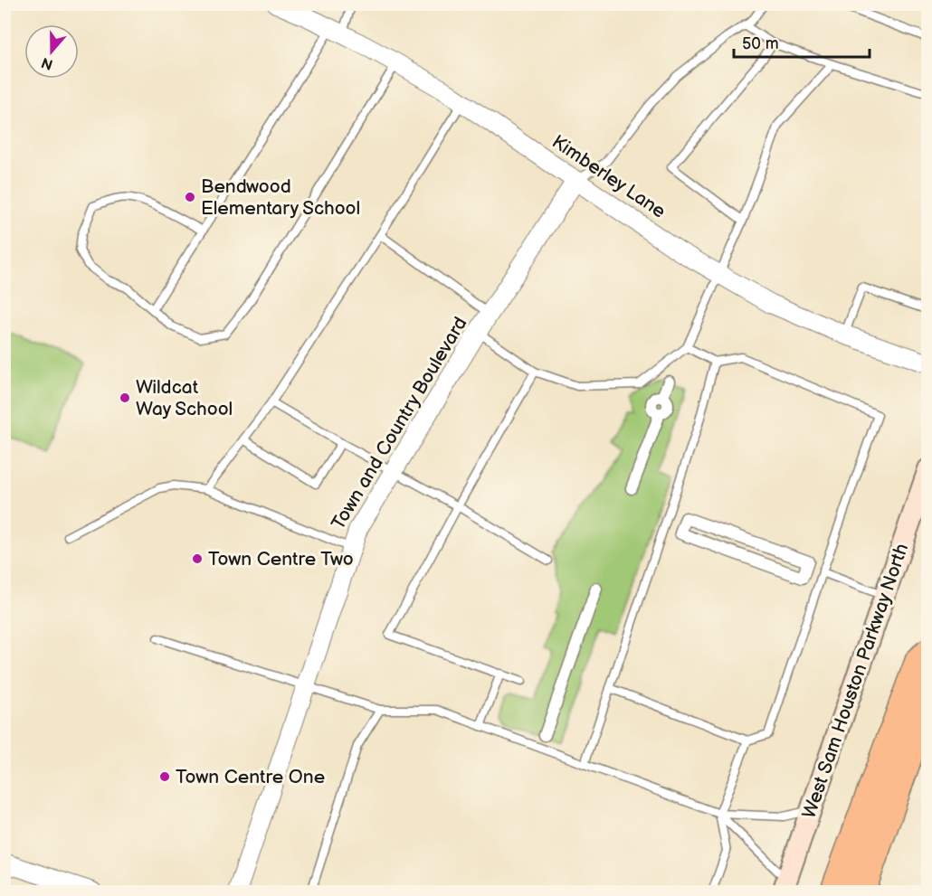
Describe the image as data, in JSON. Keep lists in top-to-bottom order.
{
  "streets": {
    "main road": ["West Sam Houston Parkway North"],
    "street": ["Kimberley Lane", "Town and Country Boulevard"]
  },
  "crossings": [
    ["Kimberley Lane", "Town and Country Boulevard"]
  ],
  "places": [
    "Bendwood Elementary School",
    "Wildcat Way School",
    "Town Centre Two",
    "Town Centre One"
  ],
  "scale_bar": "50 m",
  "north": "bottom"
}
